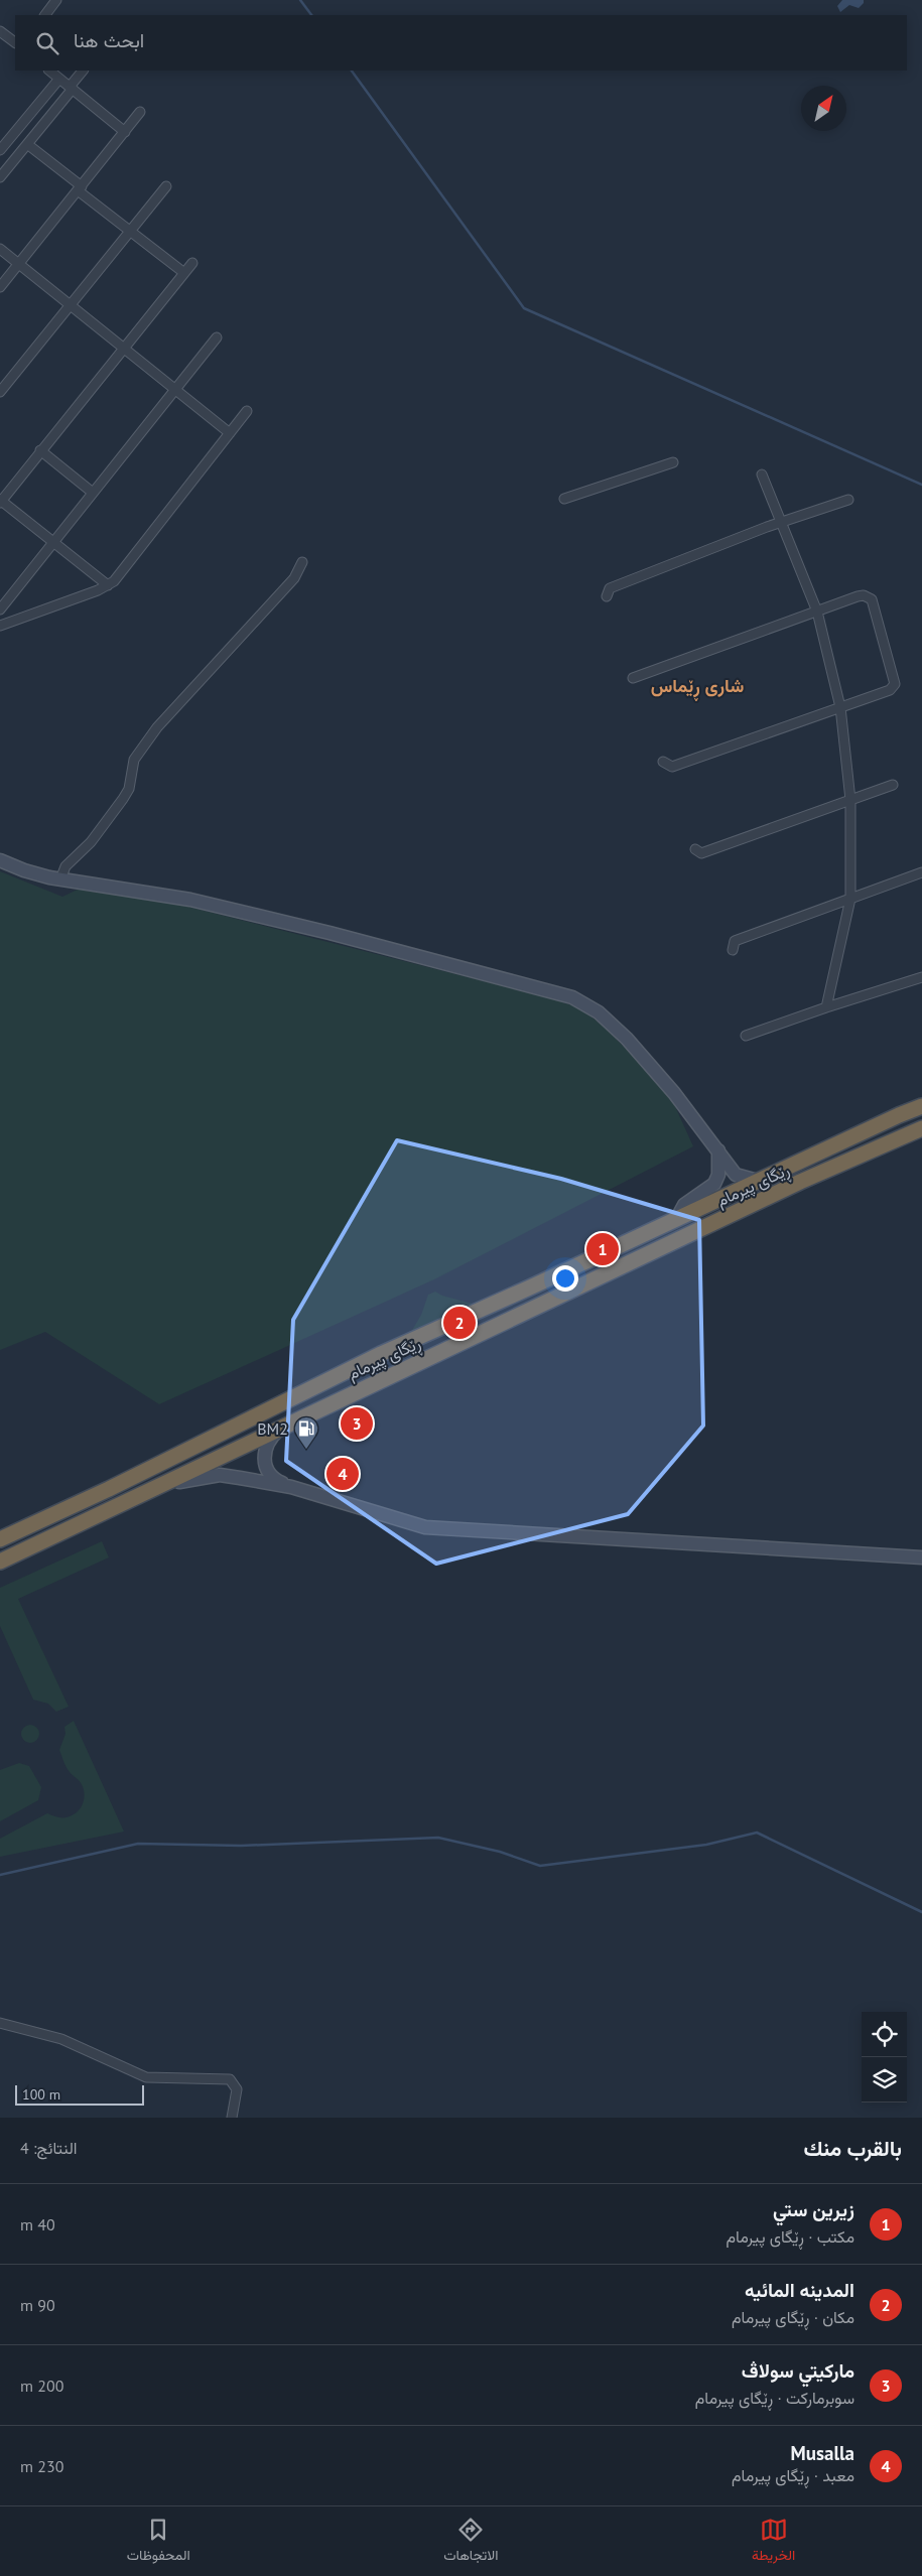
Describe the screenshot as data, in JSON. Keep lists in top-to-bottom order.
{
  "streets": {
    "highway": ["ڕێگای پیرمام"]
  },
  "districts": ["شاری ڕێماس"],
  "places": {
    "fuel station": ["BM2"]
  },
  "scale_bar": "100 m",
  "north": "top right",
  "page": {
    "search": "ابحث هنا",
    "pins": [
      "1",
      "2",
      "3",
      "4"
    ],
    "scale": "100 m",
    "heading": ["بالقرب منك", "النتائج: 4"],
    "list": [
      {
        "mark": "1",
        "name": "زيرين ستي",
        "note": "مكتب · ڕێگای پیرمام",
        "value": "40 m"
      },
      {
        "mark": "2",
        "name": "المدينه المائيه",
        "note": "مكان · ڕێگای پیرمام",
        "value": "90 m"
      },
      {
        "mark": "3",
        "name": "ماركيتي سولاڤ",
        "note": "سوبرماركت · ڕێگای پیرمام",
        "value": "200 m"
      },
      {
        "mark": "4",
        "name": "Musalla",
        "note": "معبد · ڕێگای پیرمام",
        "value": "230 m"
      }
    ],
    "nav": ["الخريطة", "الاتجاهات", "المحفوظات"]
  }
}
